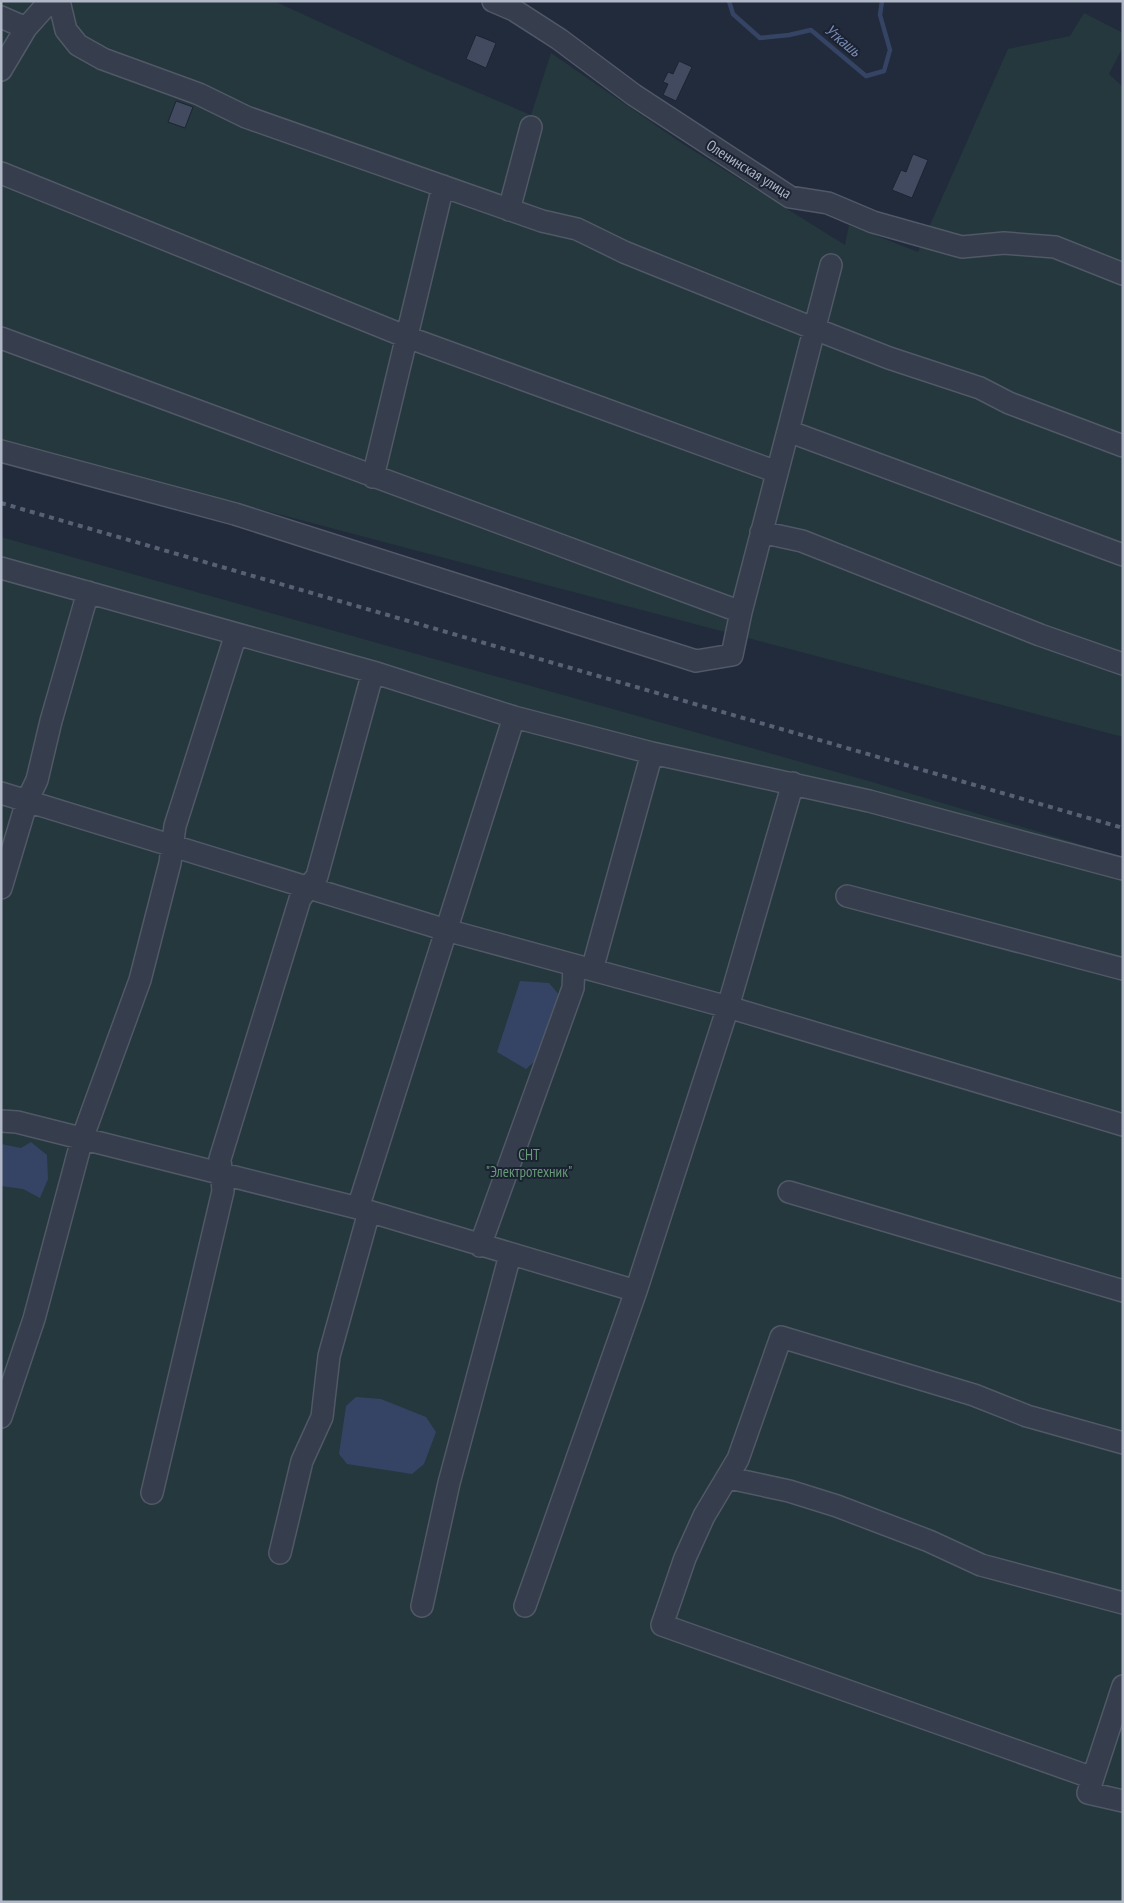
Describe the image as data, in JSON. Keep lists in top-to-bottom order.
{
  "streets": {
    "street": ["Оленинская улица"]
  },
  "water": ["Уткашь"],
  "parks": ["СНТ \"Электротехник\""]
}
